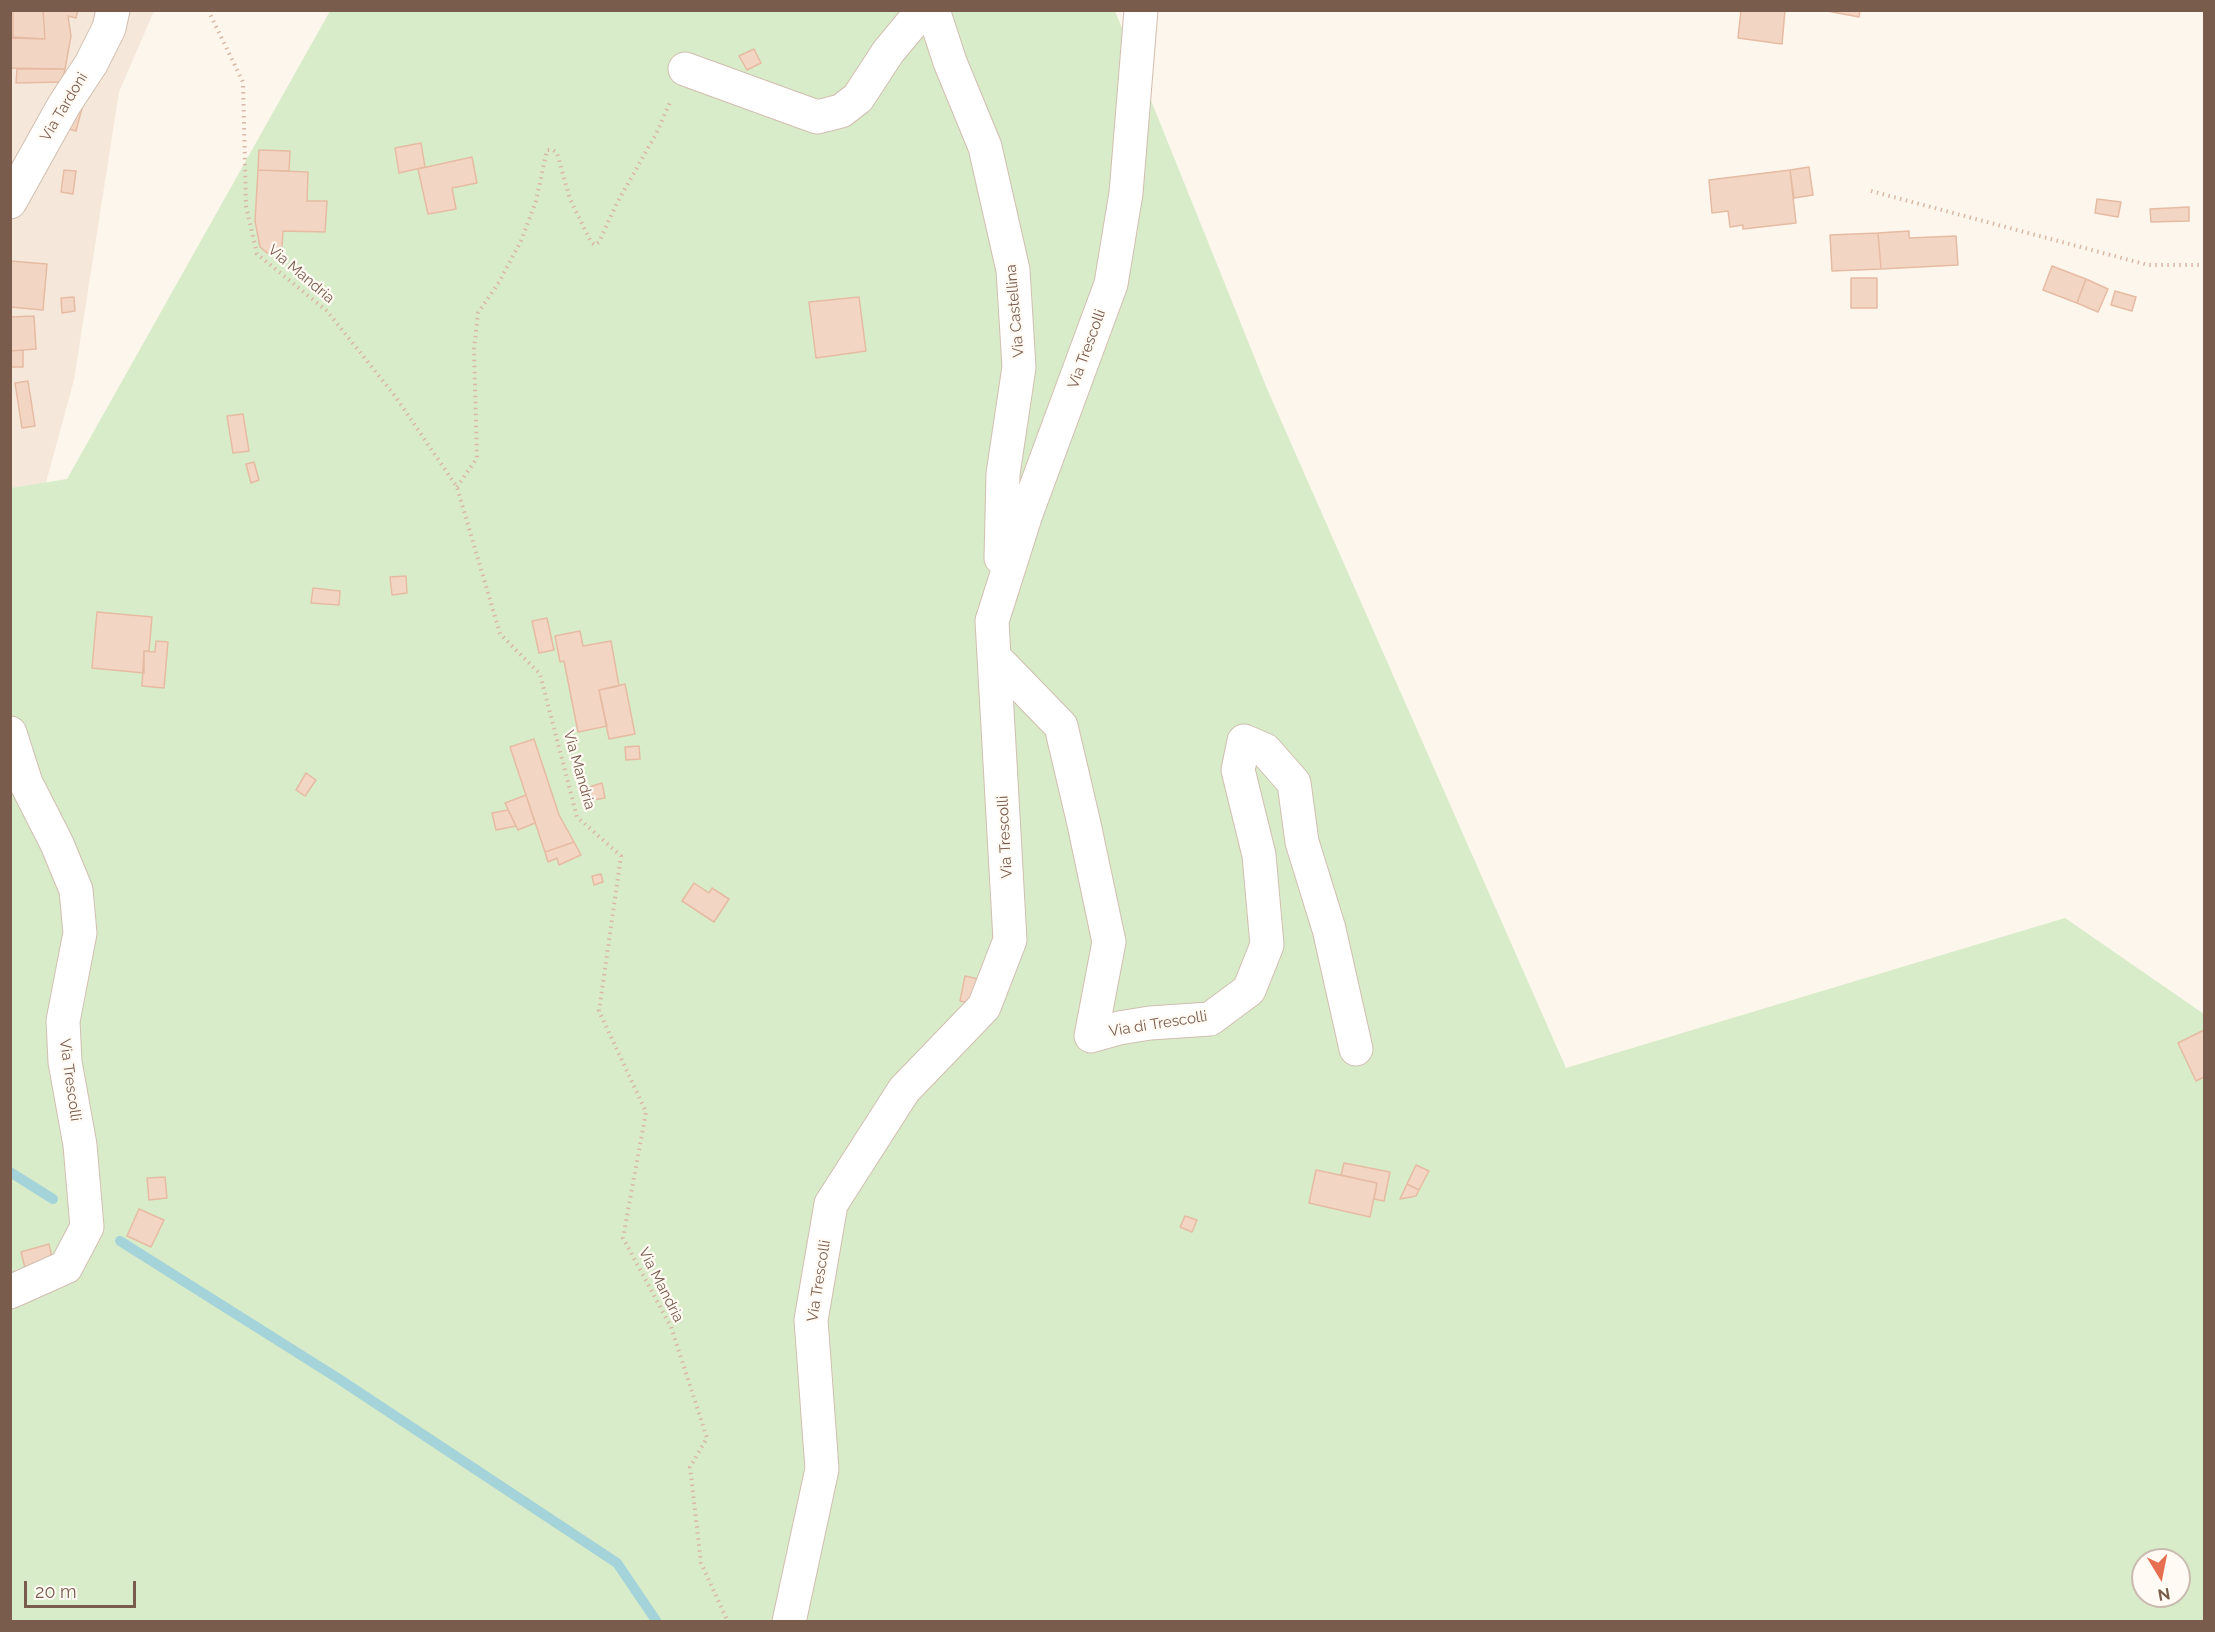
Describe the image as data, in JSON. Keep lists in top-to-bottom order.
{
  "streets": {
    "street": [
      "Via Tardoni",
      "Via Castellina",
      "Via Trescolli",
      "Via di Trescolli"
    ],
    "path": ["Via Mandria"]
  },
  "crossings": [
    ["Via Castellina", "Via Trescolli"],
    ["Via Trescolli", "Via di Trescolli"]
  ],
  "scale_bar": "20 m",
  "north": "bottom"
}
